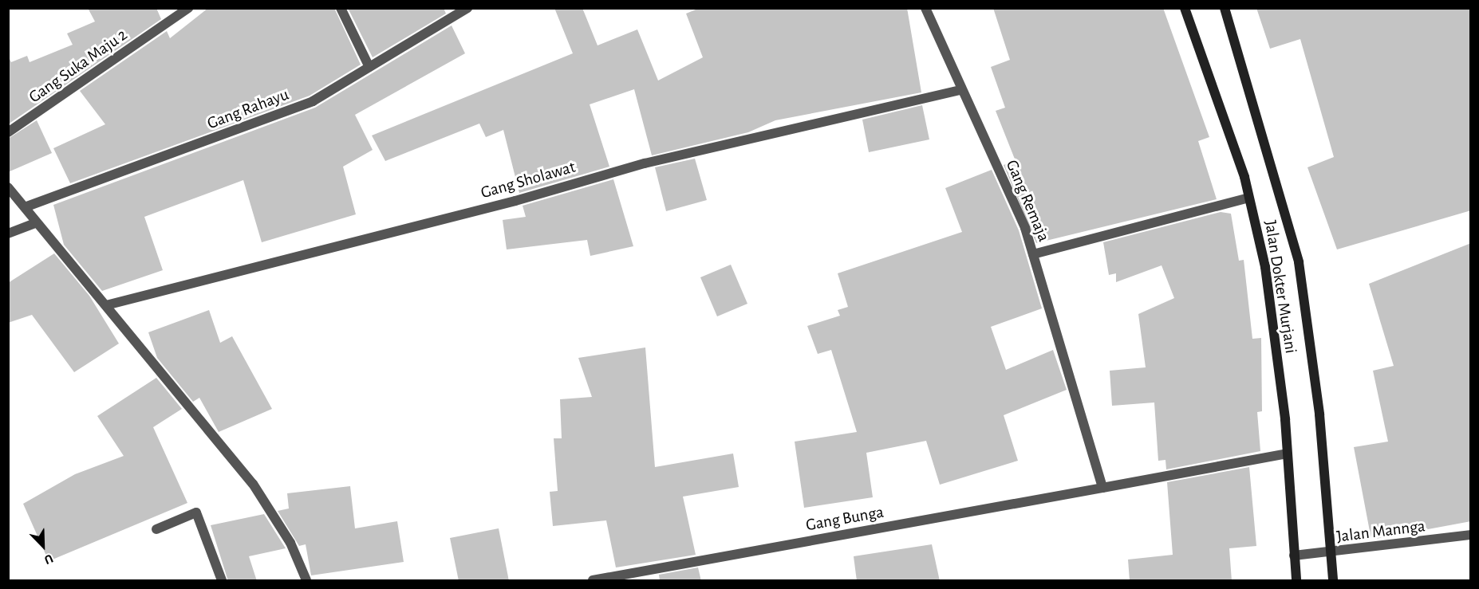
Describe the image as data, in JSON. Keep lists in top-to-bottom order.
{
  "streets": {
    "main road": ["Jalan Dokter Murjani"],
    "street": [
      "Gang Suka Maju 2",
      "Gang Rahayu",
      "Gang Sholawat",
      "Gang Remaja",
      "Gang Bunga",
      "Jalan Mannga"
    ]
  },
  "crossings": [
    ["Gang Sholawat", "Gang Remaja"],
    ["Gang Remaja", "Jalan Dokter Murjani"],
    ["Jalan Dokter Murjani", "Gang Bunga"],
    ["Jalan Dokter Murjani", "Jalan Mannga"]
  ],
  "north": "bottom right"
}
